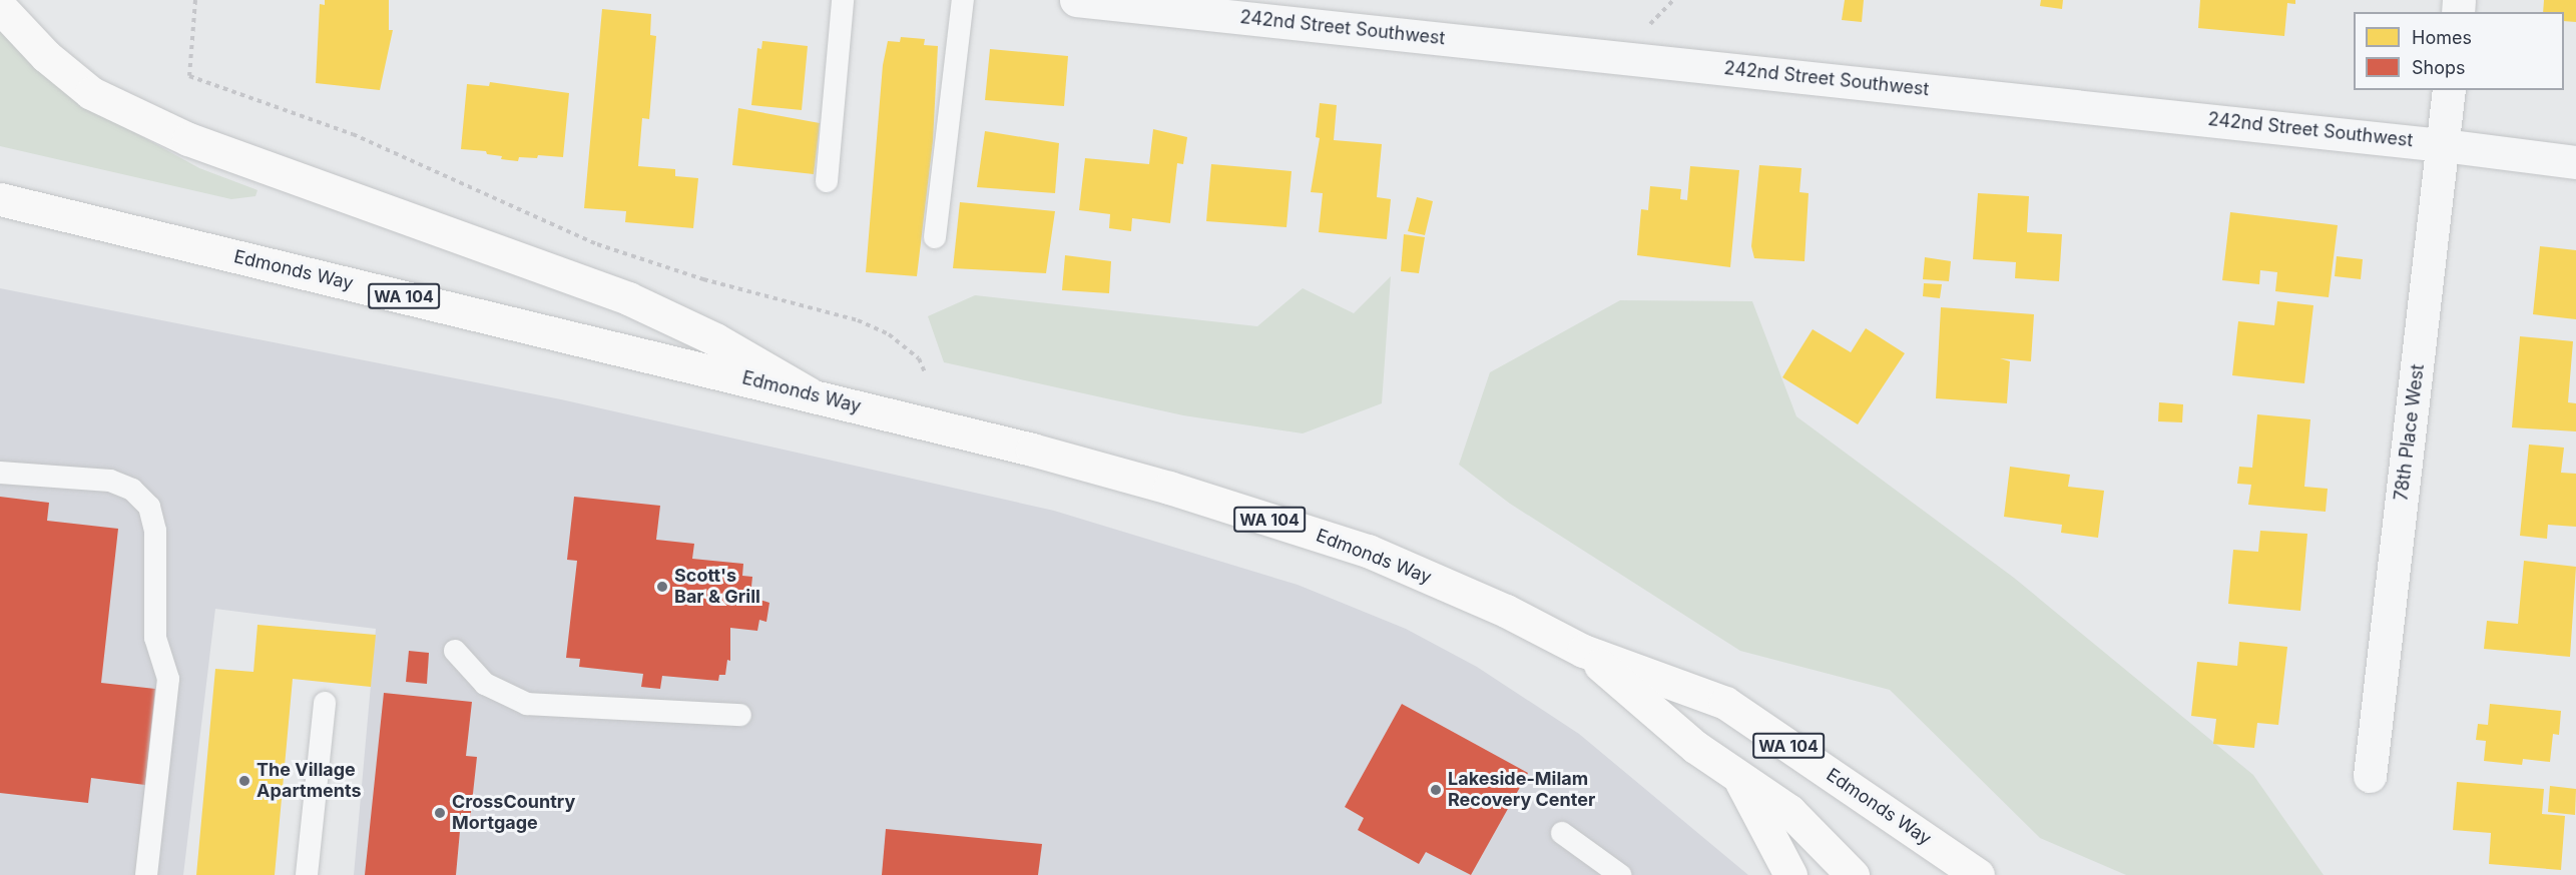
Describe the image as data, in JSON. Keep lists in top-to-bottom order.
{
  "streets": {
    "main road": ["Edmonds Way", "WA 104"],
    "street": ["242nd Street Southwest", "78th Place West"]
  },
  "crossings": [
    ["242nd Street Southwest", "78th Place West"]
  ],
  "places": [
    "Scott's Bar & Grill",
    "The Village Apartments",
    "Lakeside-Milam Recovery Center",
    "CrossCountry Mortgage"
  ],
  "legend": ["Homes", "Shops"]
}
